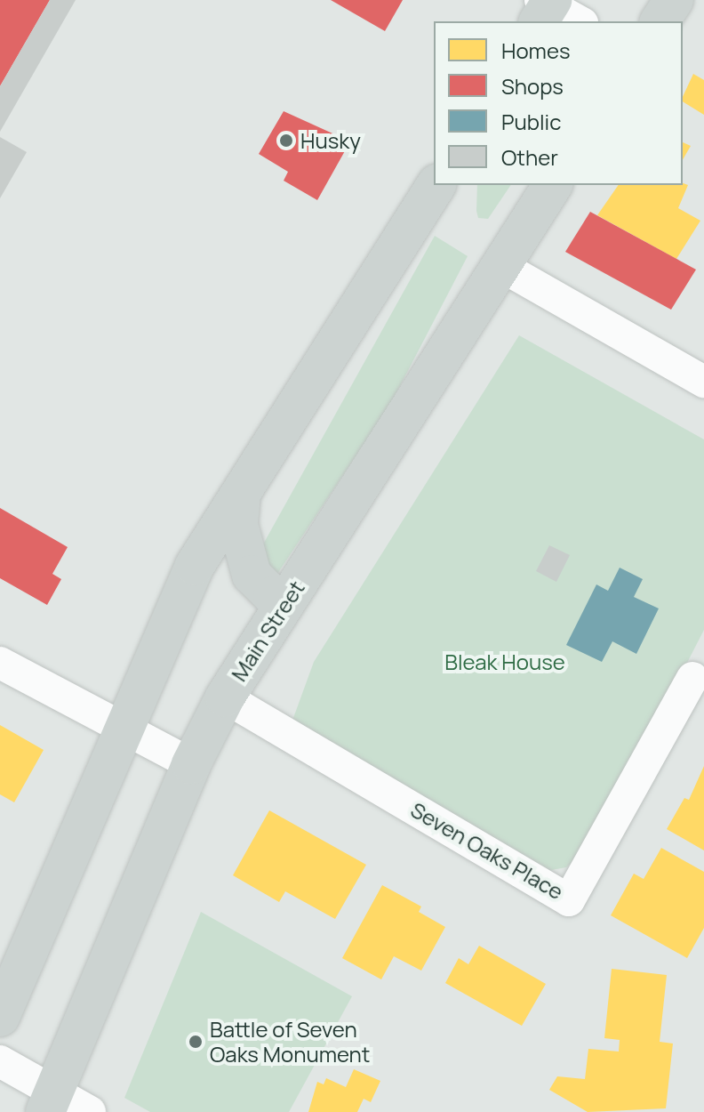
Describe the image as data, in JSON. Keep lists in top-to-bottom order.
{
  "streets": {
    "main road": ["Main Street"],
    "street": ["Seven Oaks Place"]
  },
  "crossings": [
    ["Main Street", "Seven Oaks Place"]
  ],
  "parks": ["Bleak House"],
  "places": ["Husky", "Battle of Seven Oaks Monument"],
  "legend": [
    "Homes",
    "Shops",
    "Public",
    "Other"
  ]
}
